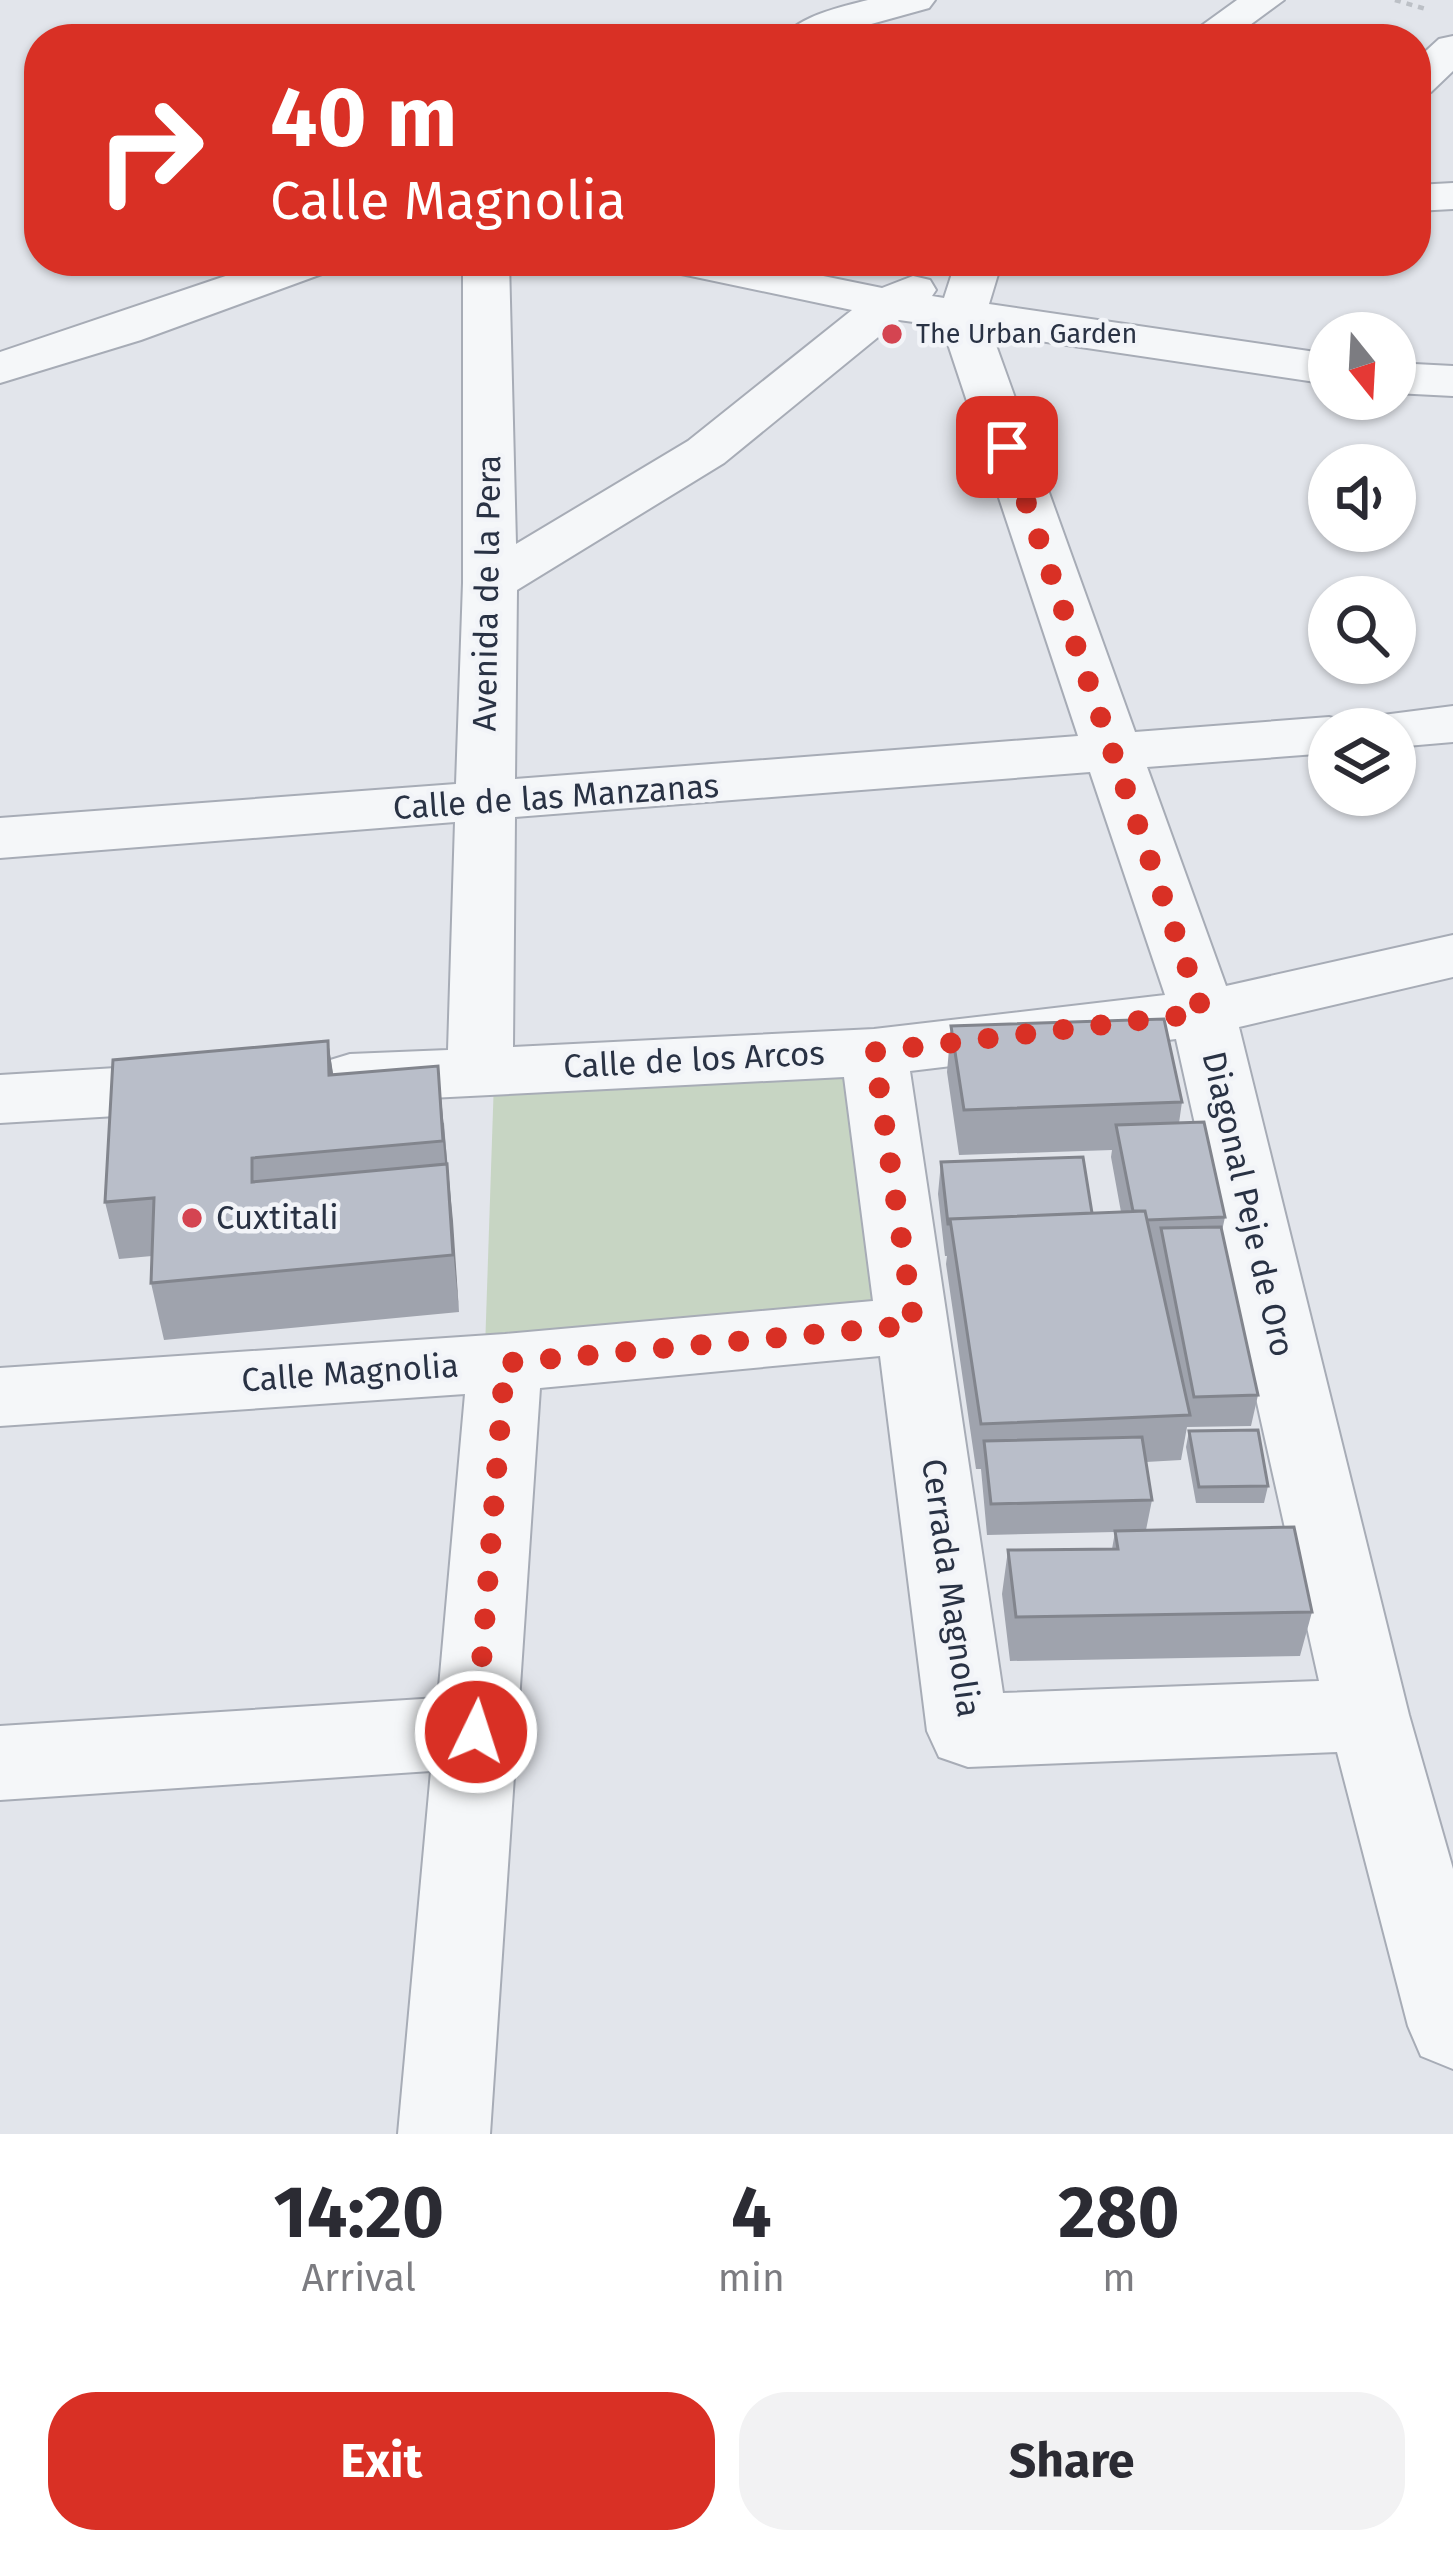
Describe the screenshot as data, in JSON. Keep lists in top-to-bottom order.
{
  "streets": {
    "street": [
      "Avenida de la Pera",
      "Calle de las Manzanas",
      "Calle de los Arcos",
      "Diagonal Peje de Oro",
      "Calle Magnolia",
      "Cerrada Magnolia"
    ]
  },
  "crossings": [
    ["Avenida de la Pera", "Calle de las Manzanas"],
    ["Avenida de la Pera", "Calle de los Arcos"],
    ["Calle de las Manzanas", "Diagonal Peje de Oro"],
    ["Calle de los Arcos", "Diagonal Peje de Oro"],
    ["Calle de los Arcos", "Cerrada Magnolia"],
    ["Diagonal Peje de Oro", "Cerrada Magnolia"],
    ["Calle Magnolia", "Cerrada Magnolia"]
  ],
  "places": ["The Urban Garden", "Cuxtitali"],
  "north": "bottom",
  "page": {
    "turn": ["40 m", "Calle Magnolia"],
    "eta": [
      "14:20",
      "Arrival",
      "4",
      "min",
      "280",
      "m"
    ],
    "buttons": ["Exit", "Share"]
  }
}
